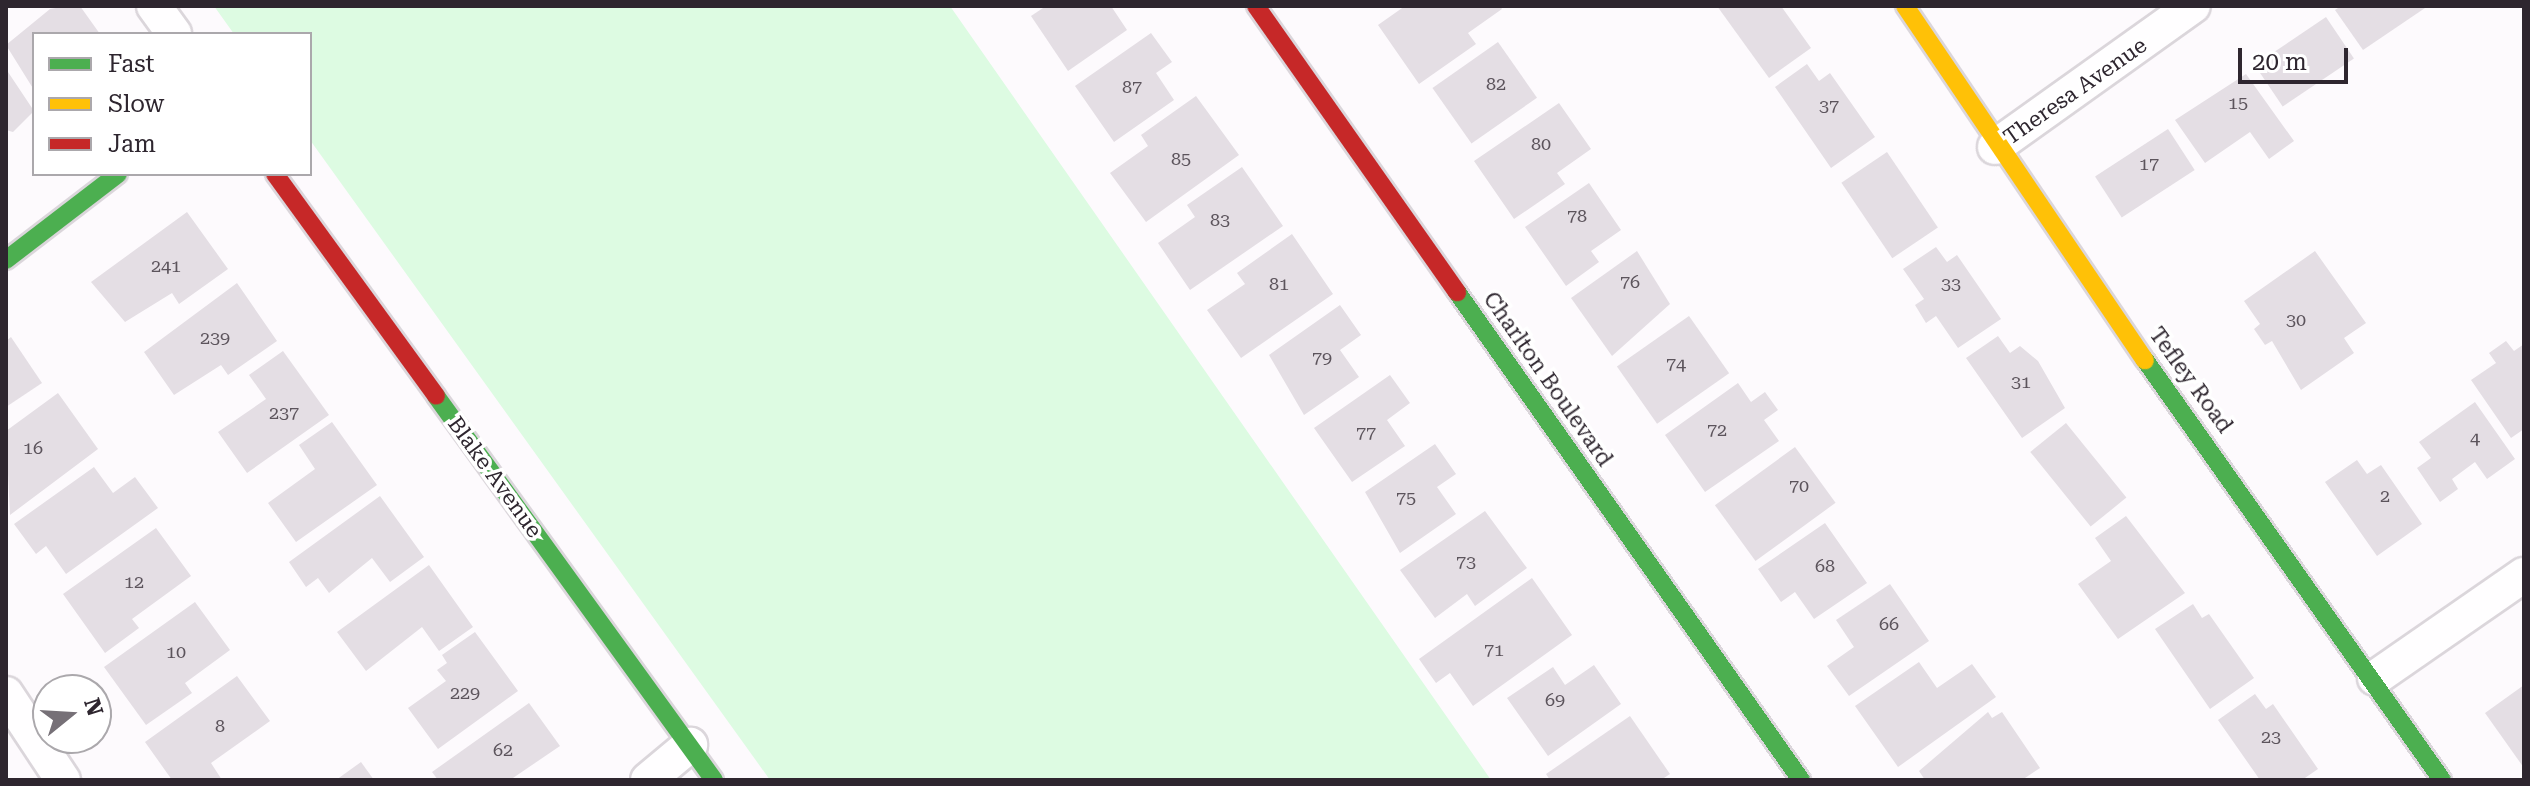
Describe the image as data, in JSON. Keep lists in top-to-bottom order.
{
  "streets": {
    "street": [
      "Theresa Avenue",
      "Charlton Boulevard",
      "Tefley Road",
      "Blake Avenue"
    ]
  },
  "crossings": [
    ["Theresa Avenue", "Tefley Road"]
  ],
  "house_numbers": [
    "82",
    "87",
    "15",
    "37",
    "80",
    "85",
    "17",
    "78",
    "83",
    "241",
    "76",
    "81",
    "33",
    "30",
    "239",
    "79",
    "74",
    "31",
    "237",
    "72",
    "77",
    "4",
    "16",
    "70",
    "2",
    "75",
    "73",
    "68",
    "12",
    "66",
    "71",
    "10",
    "229",
    "69",
    "8",
    "23",
    "62"
  ],
  "legend": ["Fast", "Slow", "Jam"],
  "scale_bar": "20 m",
  "north": "right"
}
